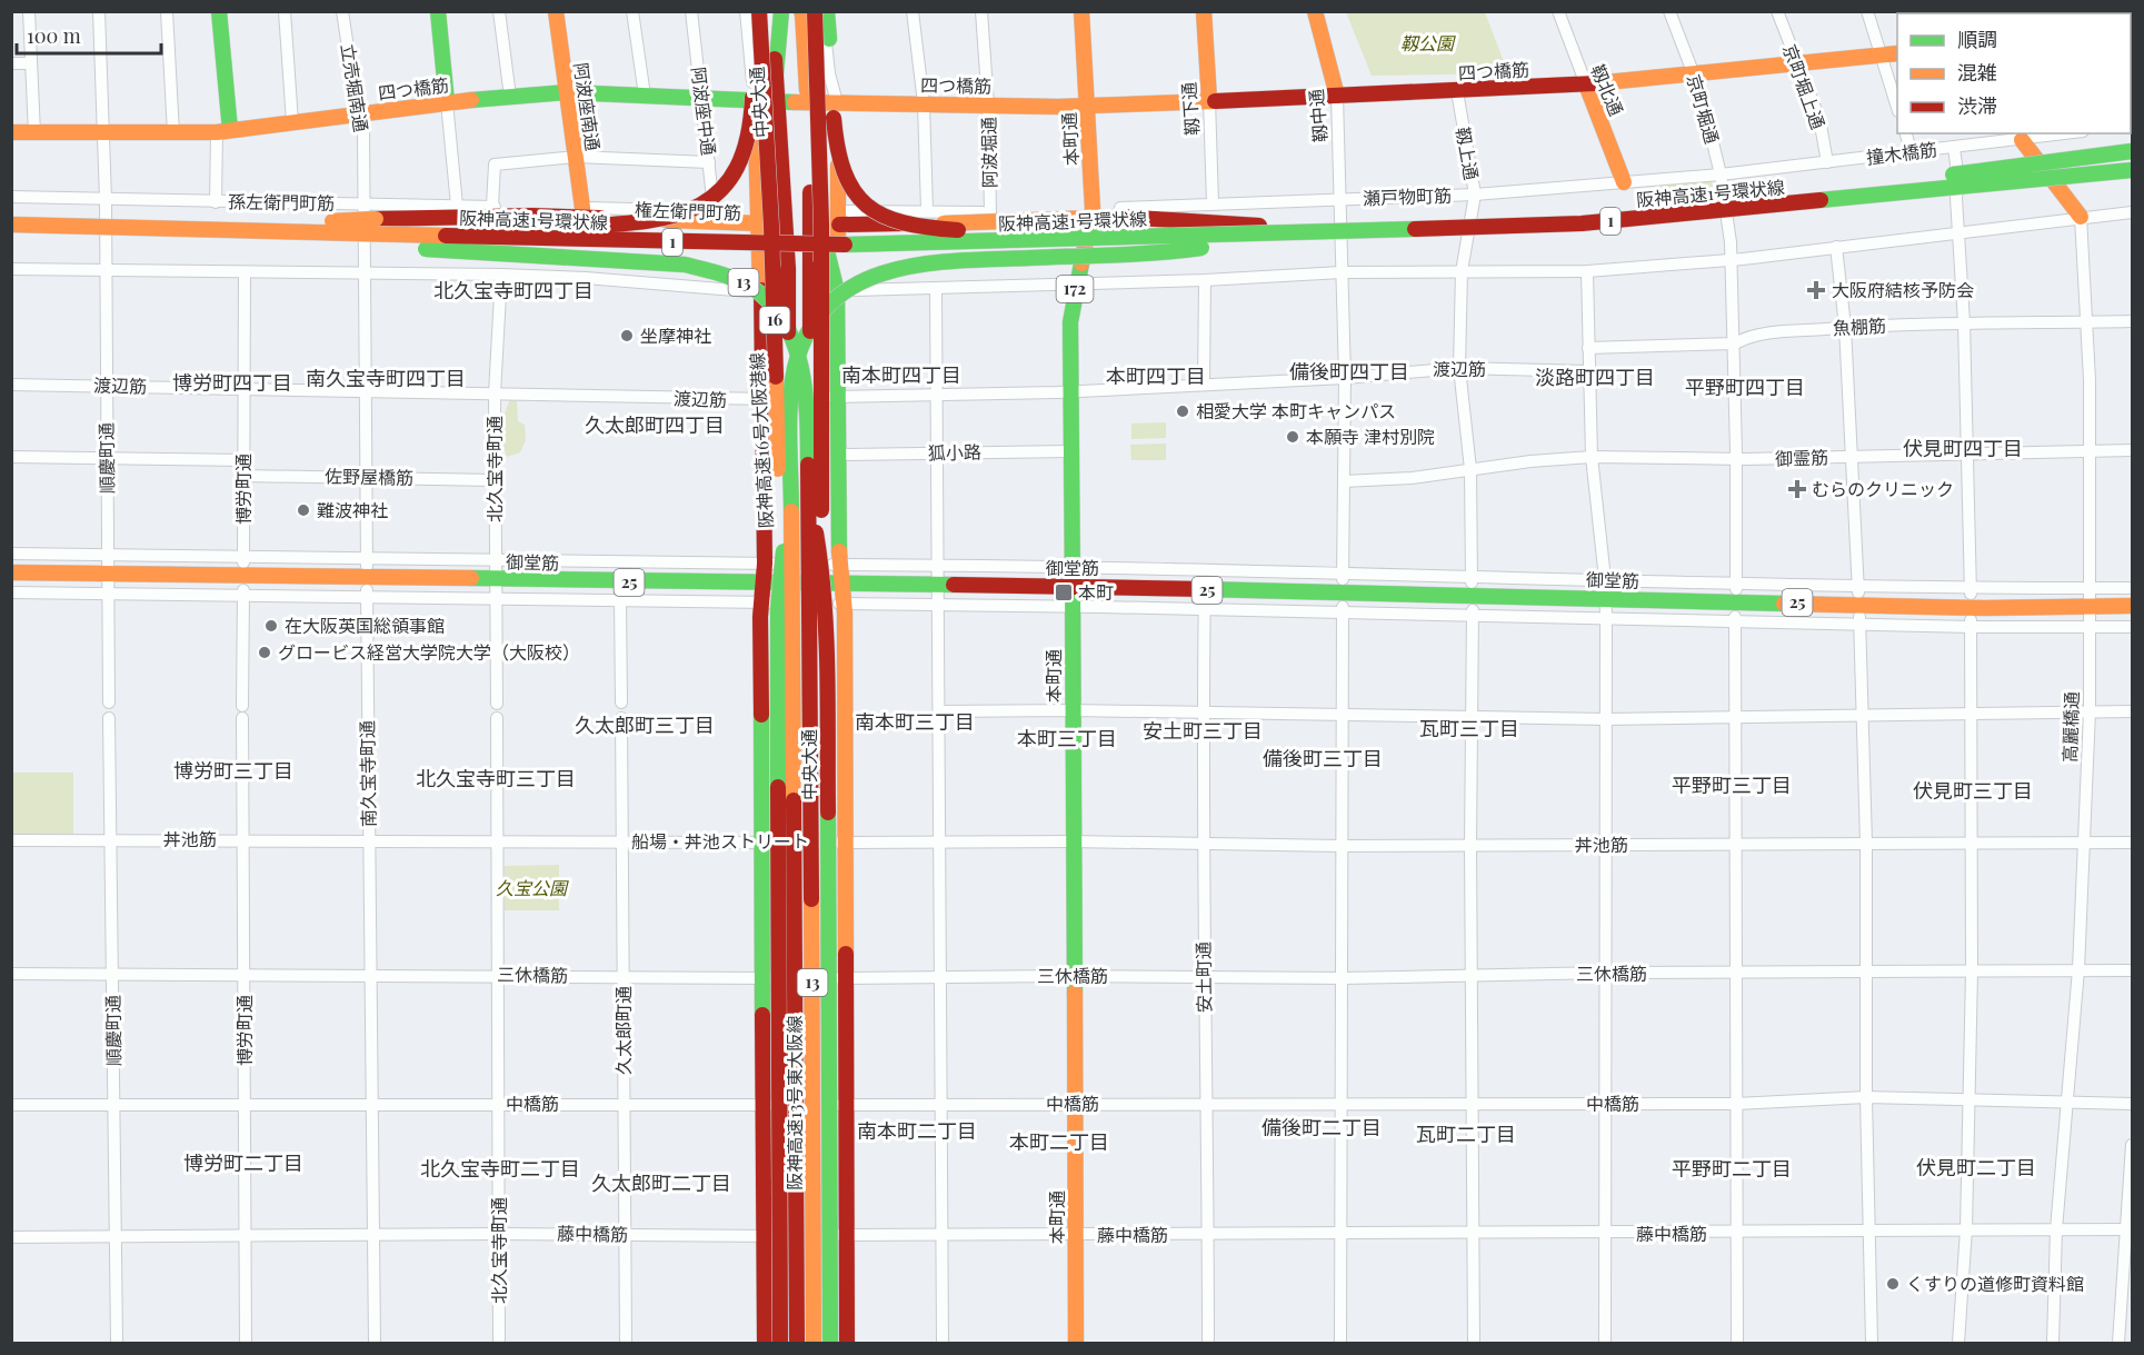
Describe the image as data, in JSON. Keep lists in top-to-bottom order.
{
  "streets": {
    "main road": [
      "四つ橋筋",
      "靱北通",
      "中央大通",
      "阿波座南通",
      "靱下通",
      "靱中通",
      "本町通",
      "阪神高速1号環状線",
      "1",
      "13",
      "172",
      "16",
      "阪神高速16号大阪港線",
      "御堂筋",
      "25",
      "阪神高速13号東大阪線"
    ],
    "street": [
      "京町堀上通",
      "立売堀南通",
      "京町堀通",
      "阿波座中通",
      "阿波堀通",
      "靱上通",
      "撞木橋筋",
      "瀬戸物町筋",
      "孫左衛門町筋",
      "権左衛門町筋",
      "魚棚筋",
      "渡辺筋",
      "狐小路",
      "順慶町通",
      "御霊筋",
      "北久宝寺町通",
      "佐野屋橋筋",
      "博労町通",
      "高麗橋通",
      "南久宝寺町通",
      "丼池筋",
      "船場・丼池ストリート",
      "三休橋筋",
      "安土町通",
      "久太郎町通",
      "中橋筋",
      "藤中橋筋"
    ]
  },
  "crossings": [
    ["四つ橋筋", "京町堀上通"],
    ["四つ橋筋", "立売堀南通"],
    ["四つ橋筋", "靱北通"],
    ["四つ橋筋", "中央大通"],
    ["四つ橋筋", "阿波座南通"],
    ["四つ橋筋", "靱下通"],
    ["四つ橋筋", "京町堀通"],
    ["四つ橋筋", "阿波座中通"],
    ["四つ橋筋", "靱中通"],
    ["四つ橋筋", "本町通"],
    ["四つ橋筋", "阿波堀通"],
    ["四つ橋筋", "靱上通"],
    ["四つ橋筋", "順慶町通"],
    ["京町堀上通", "撞木橋筋"],
    ["立売堀南通", "孫左衛門町筋"],
    ["立売堀南通", "南久宝寺町通"],
    ["靱北通", "瀬戸物町筋"],
    ["中央大通", "渡辺筋"],
    ["中央大通", "狐小路"],
    ["中央大通", "御堂筋"],
    ["中央大通", "船場・丼池ストリート"],
    ["中央大通", "三休橋筋"],
    ["中央大通", "中橋筋"],
    ["中央大通", "藤中橋筋"],
    ["阿波座南通", "権左衛門町筋"],
    ["靱下通", "瀬戸物町筋"],
    ["京町堀通", "撞木橋筋"],
    ["京町堀通", "瀬戸物町筋"],
    ["京町堀通", "魚棚筋"],
    ["京町堀通", "御霊筋"],
    ["京町堀通", "御堂筋"],
    ["京町堀通", "丼池筋"],
    ["京町堀通", "三休橋筋"],
    ["京町堀通", "中橋筋"],
    ["京町堀通", "藤中橋筋"],
    ["阿波座中通", "権左衛門町筋"],
    ["靱中通", "阪神高速1号環状線"],
    ["靱中通", "瀬戸物町筋"],
    ["靱中通", "渡辺筋"],
    ["靱中通", "御霊筋"],
    ["靱中通", "御堂筋"],
    ["靱中通", "丼池筋"],
    ["靱中通", "三休橋筋"],
    ["靱中通", "中橋筋"],
    ["靱中通", "藤中橋筋"],
    ["本町通", "瀬戸物町筋"],
    ["本町通", "渡辺筋"],
    ["本町通", "狐小路"],
    ["本町通", "御堂筋"],
    ["本町通", "丼池筋"],
    ["本町通", "船場・丼池ストリート"],
    ["本町通", "三休橋筋"],
    ["本町通", "中橋筋"],
    ["本町通", "藤中橋筋"],
    ["靱上通", "瀬戸物町筋"],
    ["靱上通", "渡辺筋"],
    ["靱上通", "御霊筋"],
    ["靱上通", "御堂筋"],
    ["靱上通", "丼池筋"],
    ["靱上通", "三休橋筋"],
    ["靱上通", "中橋筋"],
    ["靱上通", "藤中橋筋"],
    ["撞木橋筋", "瀬戸物町筋"],
    ["阪神高速1号環状線", "1"],
    ["阪神高速1号環状線", "13"],
    ["孫左衛門町筋", "権左衛門町筋"],
    ["孫左衛門町筋", "順慶町通"],
    ["孫左衛門町筋", "南久宝寺町通"],
    ["1", "阪神高速16号大阪港線"],
    ["1", "阪神高速13号東大阪線"],
    ["13", "阪神高速13号東大阪線"],
    ["魚棚筋", "高麗橋通"],
    ["渡辺筋", "順慶町通"],
    ["渡辺筋", "北久宝寺町通"],
    ["渡辺筋", "博労町通"],
    ["渡辺筋", "南久宝寺町通"],
    ["阪神高速16号大阪港線", "阪神高速13号東大阪線"],
    ["順慶町通", "御堂筋"],
    ["順慶町通", "丼池筋"],
    ["順慶町通", "三休橋筋"],
    ["順慶町通", "中橋筋"],
    ["順慶町通", "藤中橋筋"],
    ["御霊筋", "高麗橋通"],
    ["北久宝寺町通", "佐野屋橋筋"],
    ["北久宝寺町通", "御堂筋"],
    ["北久宝寺町通", "船場・丼池ストリート"],
    ["北久宝寺町通", "三休橋筋"],
    ["北久宝寺町通", "中橋筋"],
    ["北久宝寺町通", "藤中橋筋"],
    ["佐野屋橋筋", "博労町通"],
    ["佐野屋橋筋", "南久宝寺町通"],
    ["博労町通", "御堂筋"],
    ["博労町通", "丼池筋"],
    ["博労町通", "三休橋筋"],
    ["博労町通", "中橋筋"],
    ["博労町通", "藤中橋筋"],
    ["御堂筋", "高麗橋通"],
    ["御堂筋", "南久宝寺町通"],
    ["御堂筋", "安土町通"],
    ["高麗橋通", "丼池筋"],
    ["高麗橋通", "三休橋筋"],
    ["高麗橋通", "中橋筋"],
    ["高麗橋通", "藤中橋筋"],
    ["南久宝寺町通", "丼池筋"],
    ["南久宝寺町通", "船場・丼池ストリート"],
    ["南久宝寺町通", "三休橋筋"],
    ["南久宝寺町通", "中橋筋"],
    ["南久宝寺町通", "藤中橋筋"],
    ["丼池筋", "船場・丼池ストリート"],
    ["丼池筋", "安土町通"],
    ["船場・丼池ストリート", "久太郎町通"],
    ["三休橋筋", "安土町通"],
    ["三休橋筋", "久太郎町通"],
    ["安土町通", "中橋筋"],
    ["安土町通", "藤中橋筋"],
    ["久太郎町通", "中橋筋"],
    ["久太郎町通", "藤中橋筋"]
  ],
  "districts": [
    "北久宝寺町四丁目",
    "備後町四丁目",
    "南本町四丁目",
    "本町四丁目",
    "淡路町四丁目",
    "南久宝寺町四丁目",
    "博労町四丁目",
    "平野町四丁目",
    "久太郎町四丁目",
    "伏見町四丁目",
    "南本町三丁目",
    "久太郎町三丁目",
    "瓦町三丁目",
    "安土町三丁目",
    "本町三丁目",
    "備後町三丁目",
    "博労町三丁目",
    "北久宝寺町三丁目",
    "平野町三丁目",
    "伏見町三丁目",
    "備後町二丁目",
    "南本町二丁目",
    "瓦町二丁目",
    "本町二丁目",
    "博労町二丁目",
    "伏見町二丁目",
    "北久宝寺町二丁目",
    "平野町二丁目",
    "久太郎町二丁目"
  ],
  "parks": ["靱公園", "久宝公園"],
  "places": {
    "health": ["大阪府結核予防会", "むらのクリニック"],
    "other": [
      "坐摩神社",
      "相愛大学 本町キャンパス",
      "本願寺 津村別院",
      "難波神社",
      "在大阪英国総領事館",
      "グロービス経営大学院大学（大阪校）",
      "くすりの道修町資料館"
    ],
    "transit": ["本町"]
  },
  "legend": ["順調", "混雑", "渋滞"],
  "scale_bar": "100 m"
}
